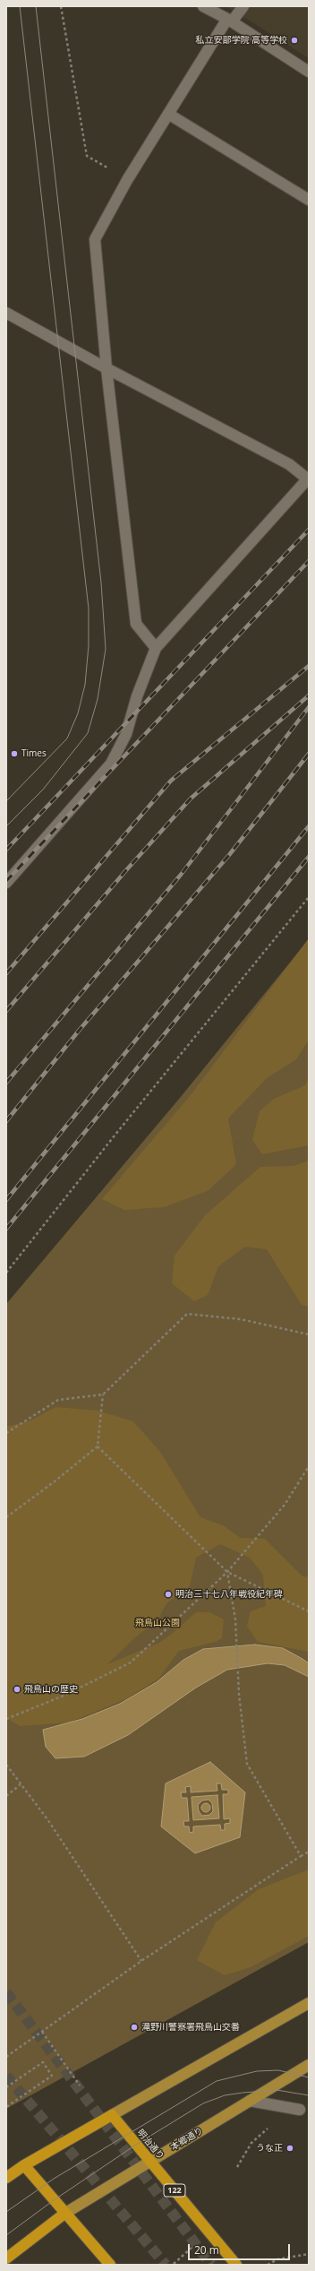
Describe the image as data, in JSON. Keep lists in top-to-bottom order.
{
  "streets": {
    "highway": ["明治通り", "122"],
    "main road": ["本郷通り"]
  },
  "crossings": [
    ["本郷通り", "明治通り"]
  ],
  "parks": ["飛鳥山公園"],
  "places": [
    "私立安部学院 高等学校",
    "Times",
    "明治三十七八年戦役紀年碑",
    "飛鳥山の歴史",
    "滝野川警察署飛鳥山交番",
    "うな正"
  ],
  "scale_bar": "20 m"
}
